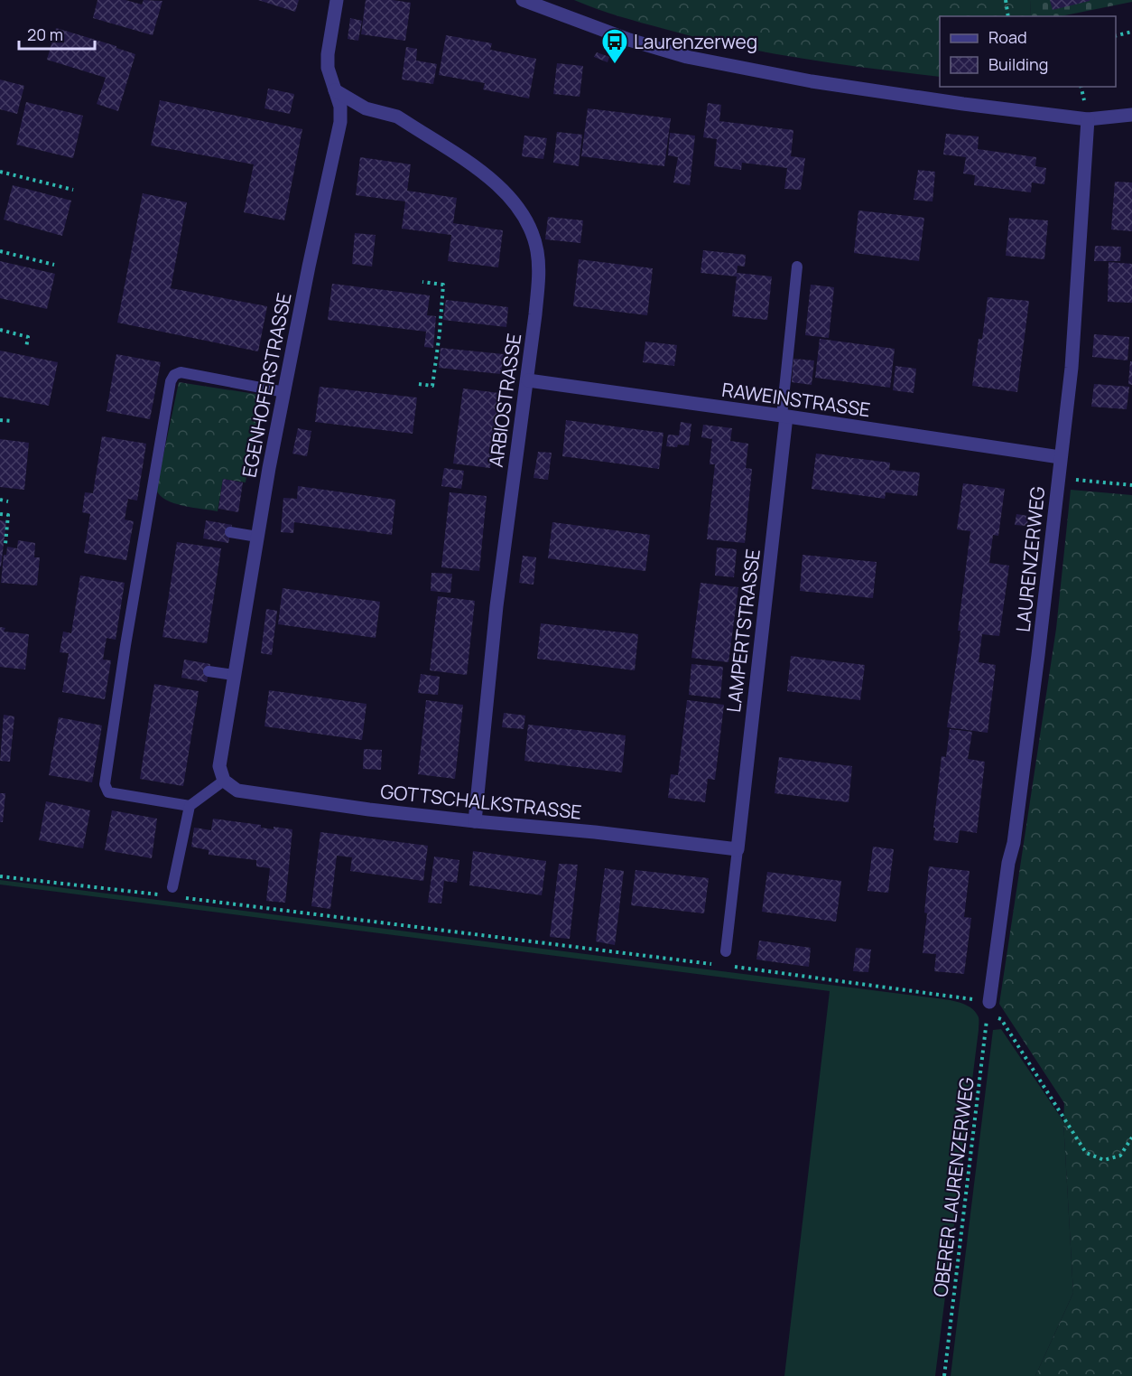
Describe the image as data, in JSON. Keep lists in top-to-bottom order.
{
  "streets": {
    "street": [
      "EGENHOFERSTRASSE",
      "RAWEINSTRASSE",
      "ARBIOSTRASSE",
      "LAURENZERWEG",
      "LAMPERTSTRASSE",
      "GOTTSCHALKSTRASSE"
    ],
    "path": ["OBERER LAURENZERWEG"]
  },
  "crossings": [
    ["EGENHOFERSTRASSE", "ARBIOSTRASSE"],
    ["EGENHOFERSTRASSE", "GOTTSCHALKSTRASSE"],
    ["RAWEINSTRASSE", "ARBIOSTRASSE"],
    ["RAWEINSTRASSE", "LAURENZERWEG"],
    ["RAWEINSTRASSE", "LAMPERTSTRASSE"],
    ["ARBIOSTRASSE", "GOTTSCHALKSTRASSE"],
    ["LAURENZERWEG", "OBERER LAURENZERWEG"],
    ["LAMPERTSTRASSE", "GOTTSCHALKSTRASSE"]
  ],
  "places": {
    "bus stop": ["Laurenzerweg"]
  },
  "legend": ["Road", "Building"],
  "scale_bar": "20 m"
}
